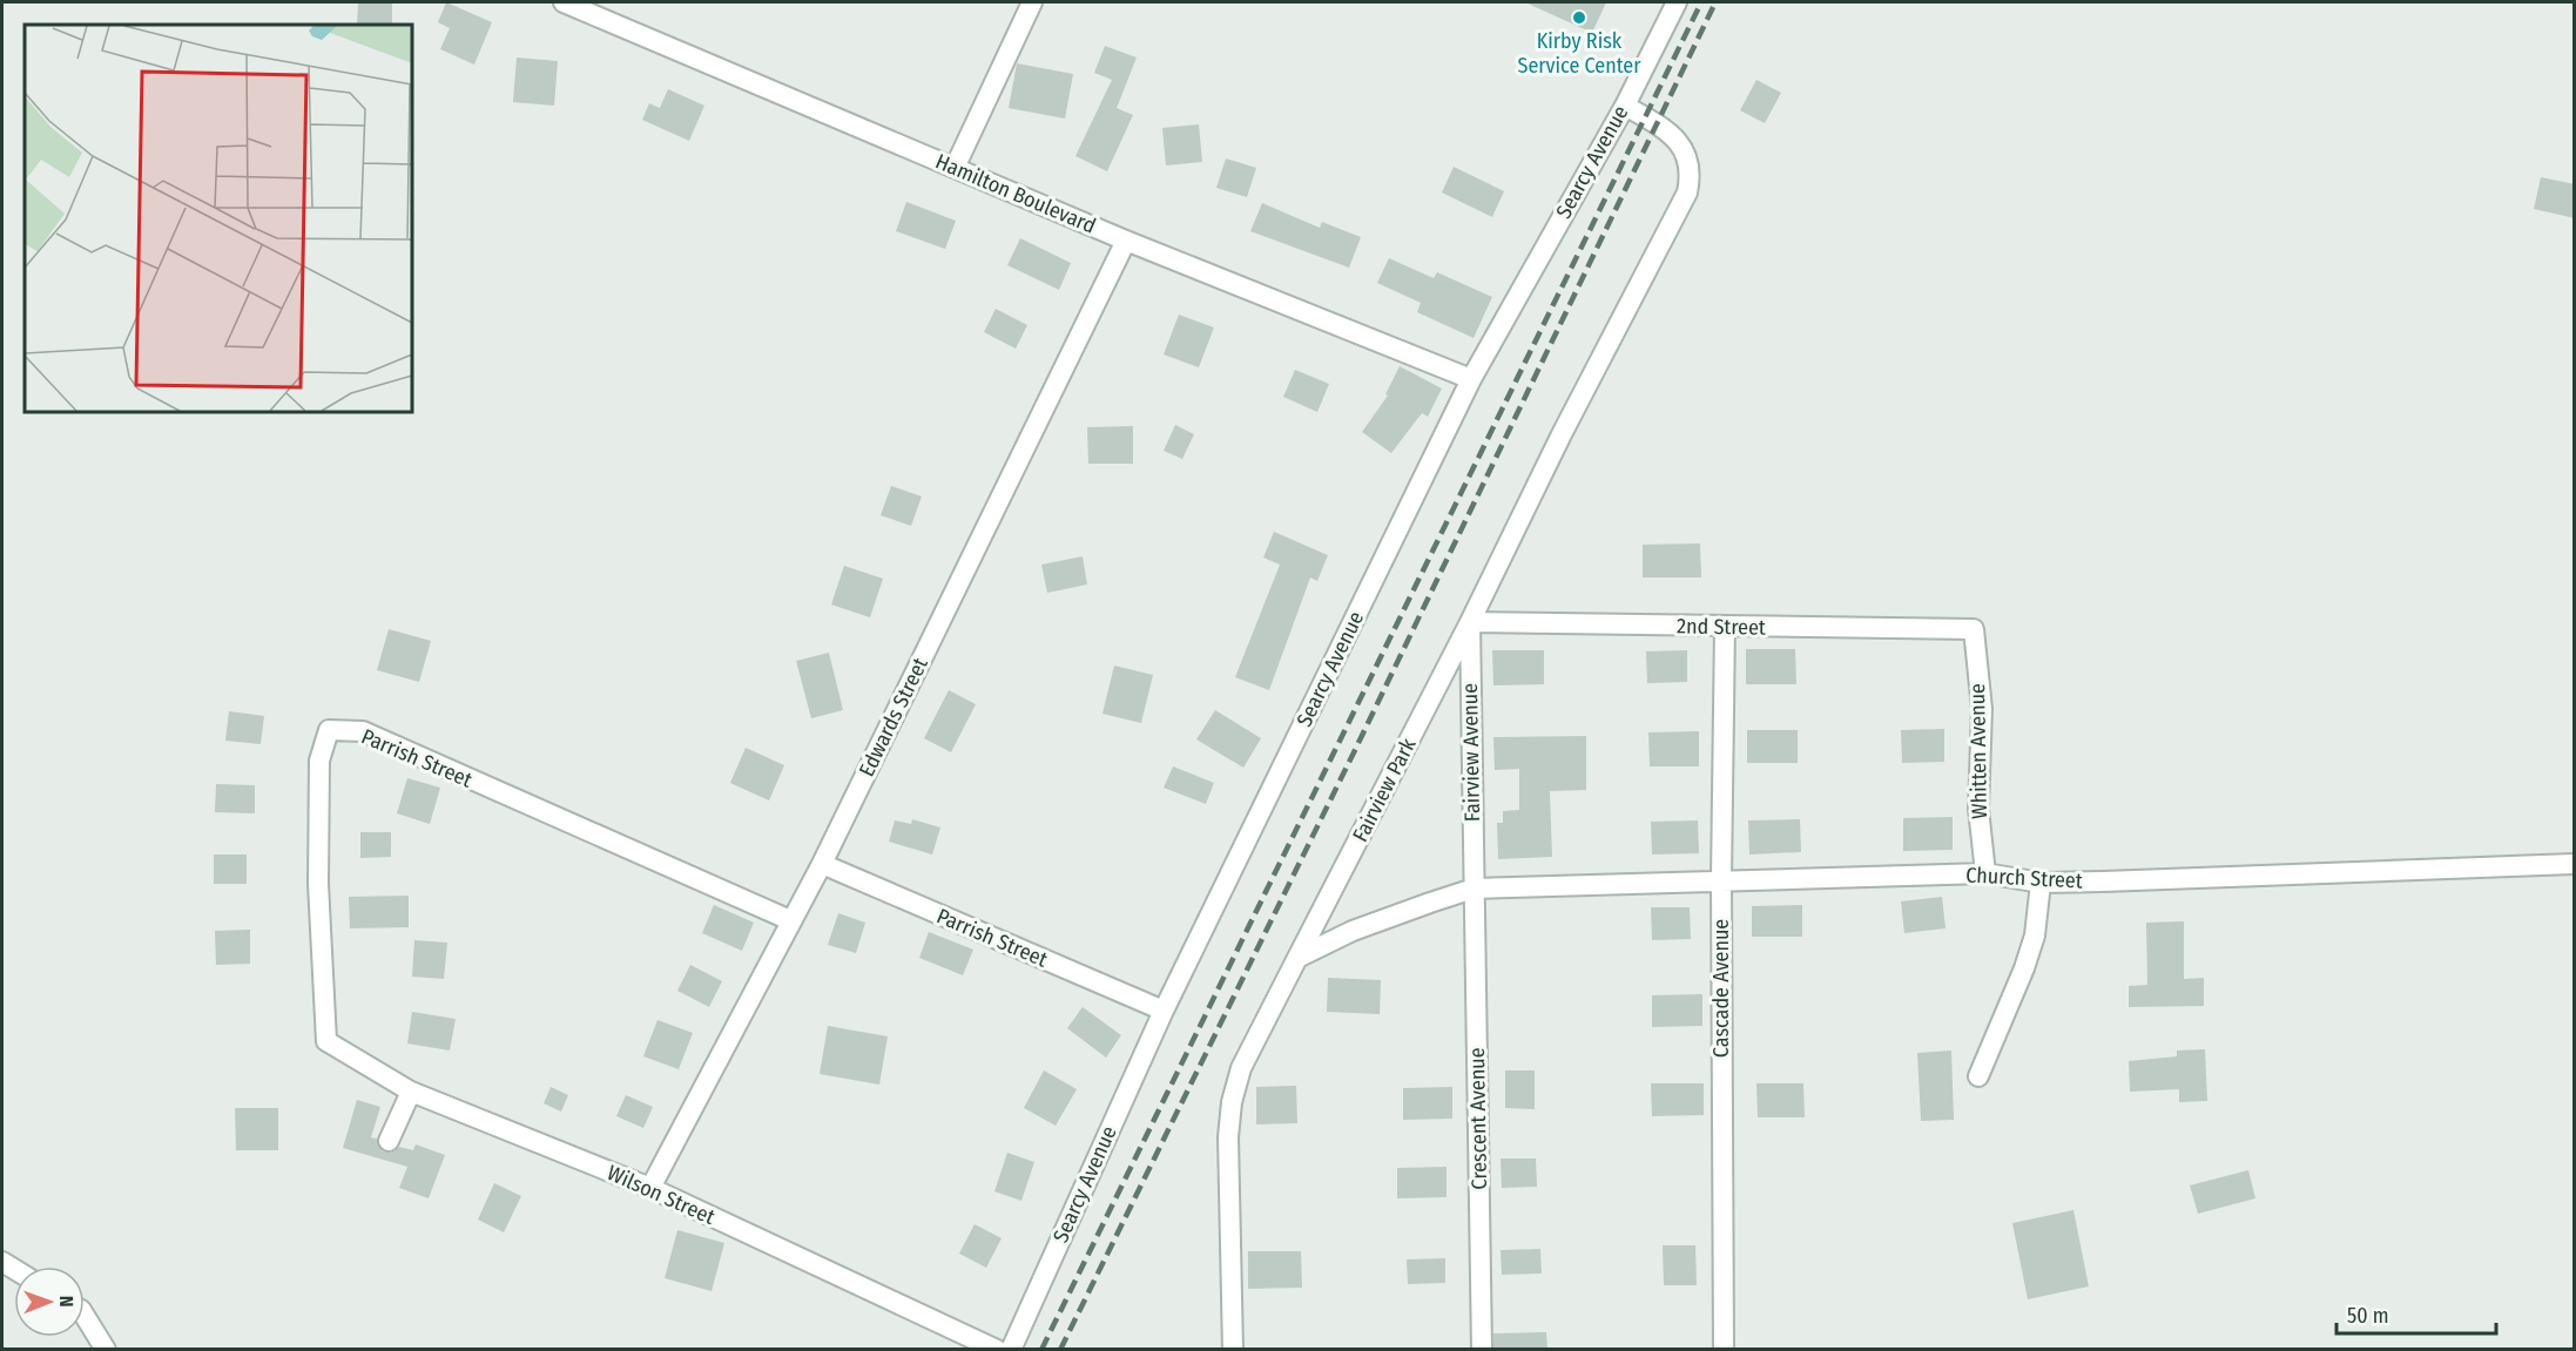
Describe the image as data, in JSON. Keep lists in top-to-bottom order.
{
  "streets": {
    "street": [
      "Searcy Avenue",
      "Hamilton Boulevard",
      "2nd Street",
      "Edwards Street",
      "Whitten Avenue",
      "Fairview Avenue",
      "Parrish Street",
      "Fairview Park",
      "Church Street",
      "Cascade Avenue",
      "Crescent Avenue",
      "Wilson Street"
    ]
  },
  "crossings": [
    ["Searcy Avenue", "Hamilton Boulevard"],
    ["Searcy Avenue", "Fairview Avenue"],
    ["Searcy Avenue", "Parrish Street"],
    ["Hamilton Boulevard", "Edwards Street"],
    ["2nd Street", "Whitten Avenue"],
    ["2nd Street", "Fairview Avenue"],
    ["2nd Street", "Fairview Park"],
    ["2nd Street", "Cascade Avenue"],
    ["Edwards Street", "Parrish Street"],
    ["Edwards Street", "Wilson Street"],
    ["Whitten Avenue", "Church Street"],
    ["Fairview Avenue", "Fairview Park"],
    ["Fairview Avenue", "Church Street"],
    ["Fairview Avenue", "Crescent Avenue"],
    ["Parrish Street", "Wilson Street"],
    ["Church Street", "Cascade Avenue"],
    ["Church Street", "Crescent Avenue"]
  ],
  "places": ["Kirby Risk Service Center"],
  "scale_bar": "50 m",
  "north": "right"
}
